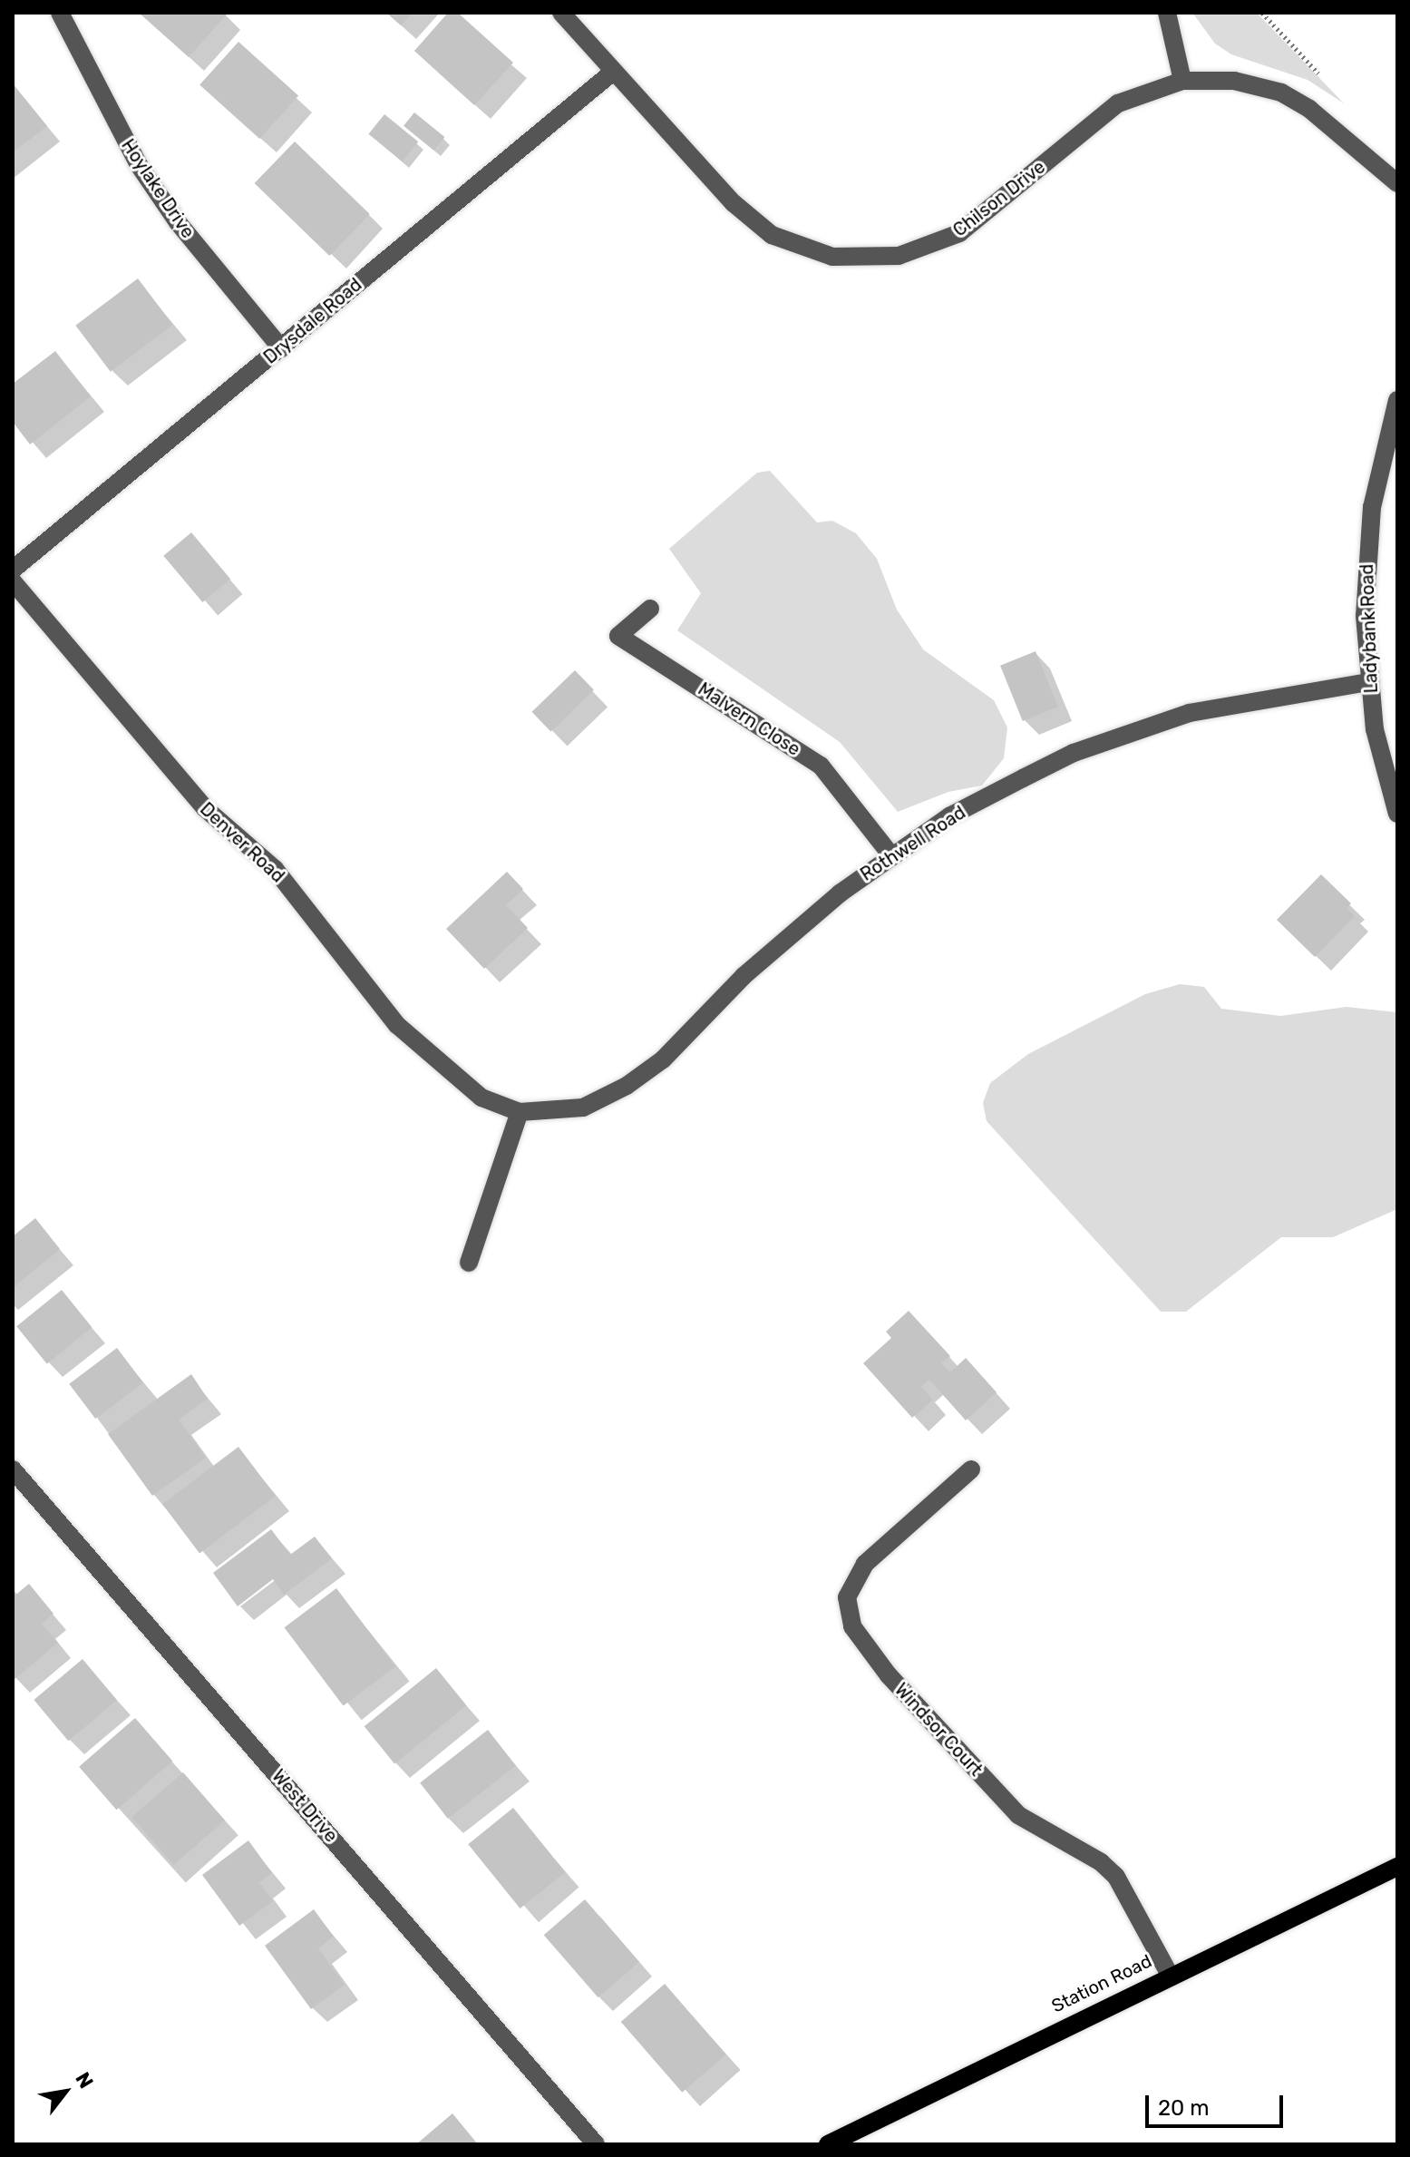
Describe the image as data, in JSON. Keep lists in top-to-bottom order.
{
  "streets": {
    "main road": ["Station Road"],
    "street": [
      "Hoylake Drive",
      "Chilson Drive",
      "Drysdale Road",
      "Ladybank Road",
      "Malvern Close",
      "Denver Road",
      "Rothwell Road",
      "Windsor Court",
      "West Drive"
    ]
  },
  "crossings": [
    ["Hoylake Drive", "Drysdale Road"],
    ["Chilson Drive", "Drysdale Road"],
    ["Ladybank Road", "Rothwell Road"],
    ["Malvern Close", "Rothwell Road"],
    ["Denver Road", "Rothwell Road"],
    ["Windsor Court", "Station Road"]
  ],
  "scale_bar": "20 m",
  "north": "top right"
}
